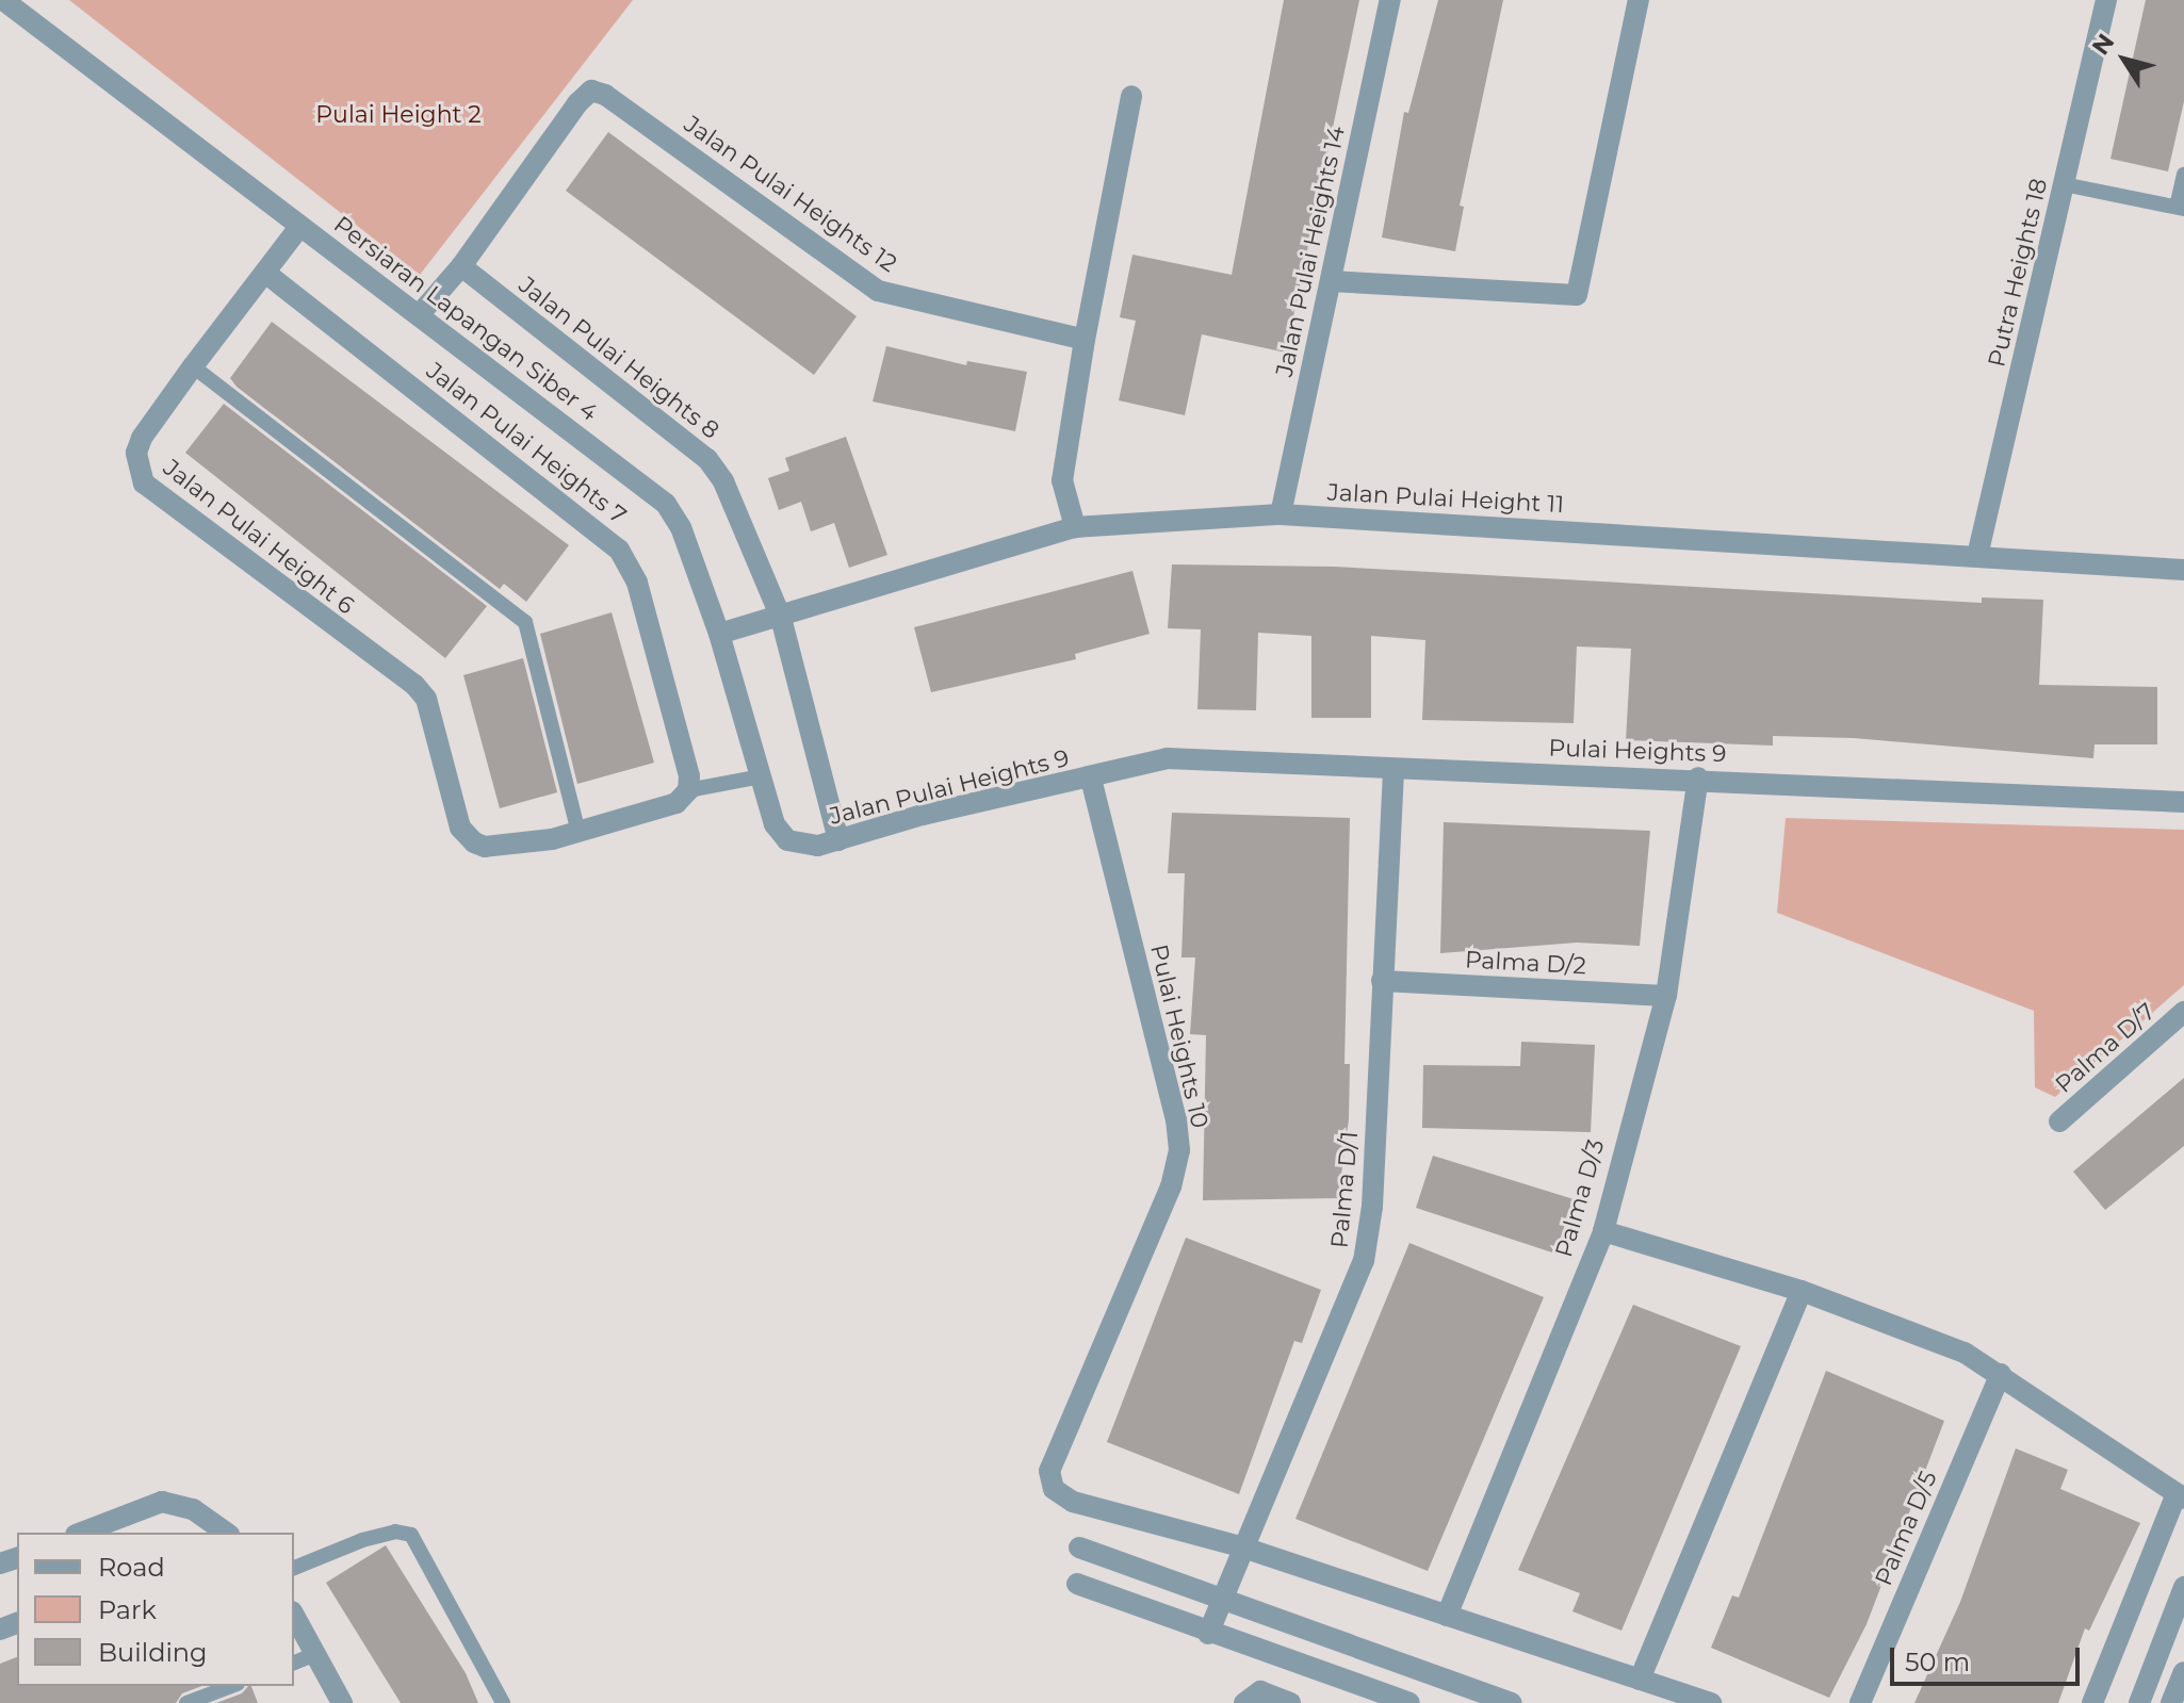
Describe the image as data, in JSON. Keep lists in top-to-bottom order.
{
  "streets": {
    "street": [
      "Jalan Pulai Heights 12",
      "Jalan Pulai Heights 14",
      "Putra Heights 18",
      "Persiaran Lapangan Siber 4",
      "Jalan Pulai Heights 8",
      "Jalan Pulai Heights 7",
      "Jalan Pulai Height 11",
      "Jalan Pulai Height 6",
      "Pulai Heights 9",
      "Jalan Pulai Heights 9",
      "Palma D/2",
      "Pulai Heights 10",
      "Palma D/7",
      "Palma D/1",
      "Palma D/3",
      "Palma D/5"
    ]
  },
  "crossings": [
    ["Jalan Pulai Heights 12", "Jalan Pulai Heights 8"],
    ["Jalan Pulai Heights 14", "Jalan Pulai Height 11"],
    ["Putra Heights 18", "Jalan Pulai Height 11"],
    ["Persiaran Lapangan Siber 4", "Jalan Pulai Height 11"],
    ["Persiaran Lapangan Siber 4", "Jalan Pulai Height 6"],
    ["Persiaran Lapangan Siber 4", "Jalan Pulai Heights 9"],
    ["Jalan Pulai Heights 8", "Jalan Pulai Height 11"],
    ["Jalan Pulai Heights 8", "Jalan Pulai Heights 9"],
    ["Jalan Pulai Heights 7", "Jalan Pulai Height 6"],
    ["Pulai Heights 9", "Jalan Pulai Heights 9"],
    ["Pulai Heights 9", "Pulai Heights 10"],
    ["Pulai Heights 9", "Palma D/1"],
    ["Pulai Heights 9", "Palma D/3"],
    ["Jalan Pulai Heights 9", "Pulai Heights 10"],
    ["Palma D/2", "Palma D/1"],
    ["Palma D/2", "Palma D/3"],
    ["Pulai Heights 10", "Palma D/1"]
  ],
  "parks": ["Pulai Height 2"],
  "legend": ["Road", "Park", "Building"],
  "scale_bar": "50 m",
  "north": "top left"
}
